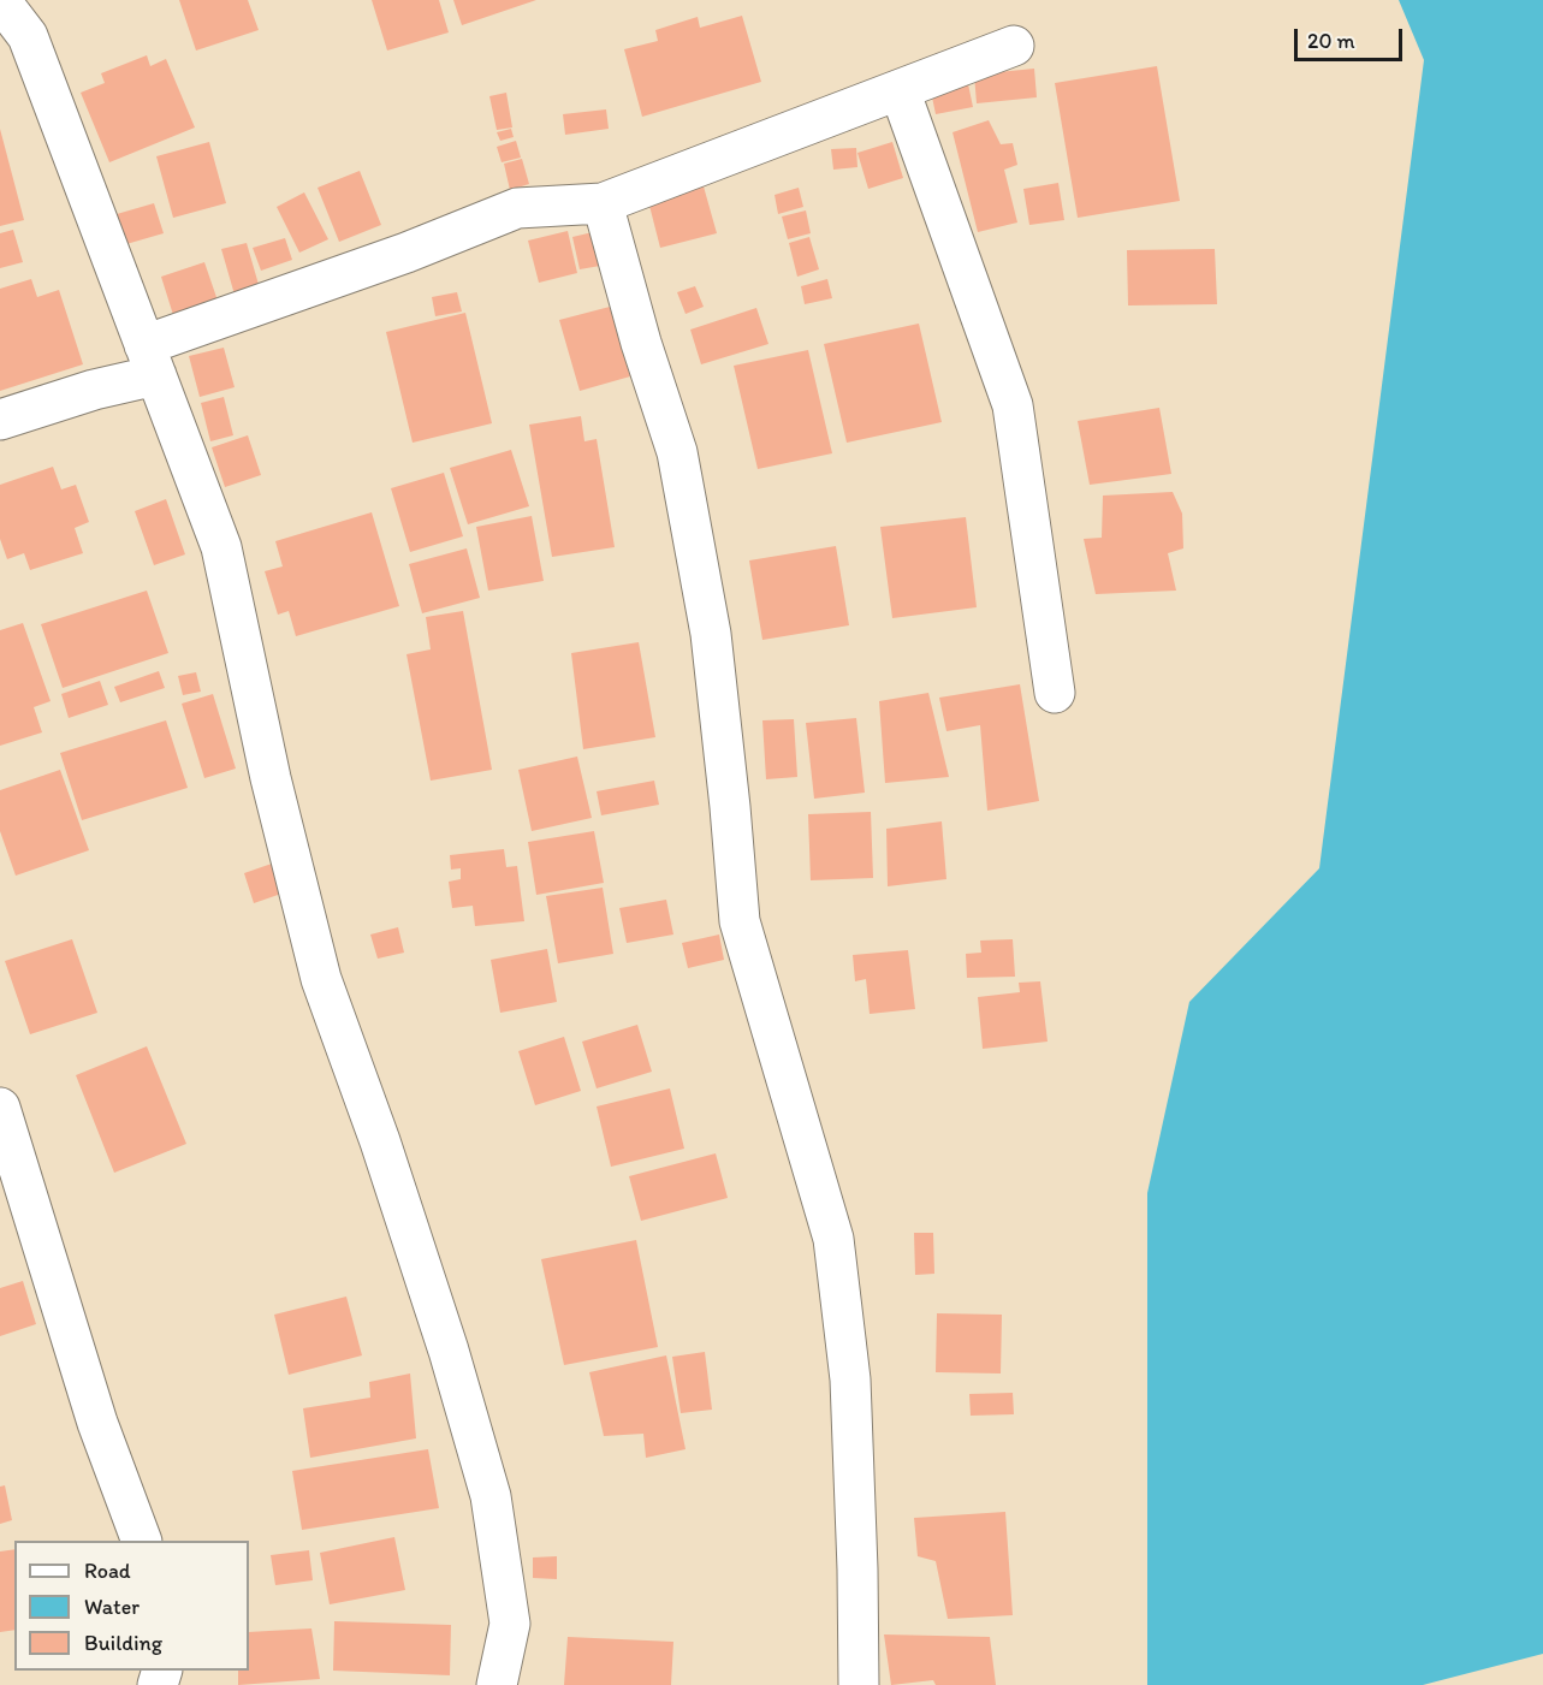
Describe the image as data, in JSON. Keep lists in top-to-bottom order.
{
  "legend": ["Road", "Water", "Building"],
  "scale_bar": "20 m"
}
